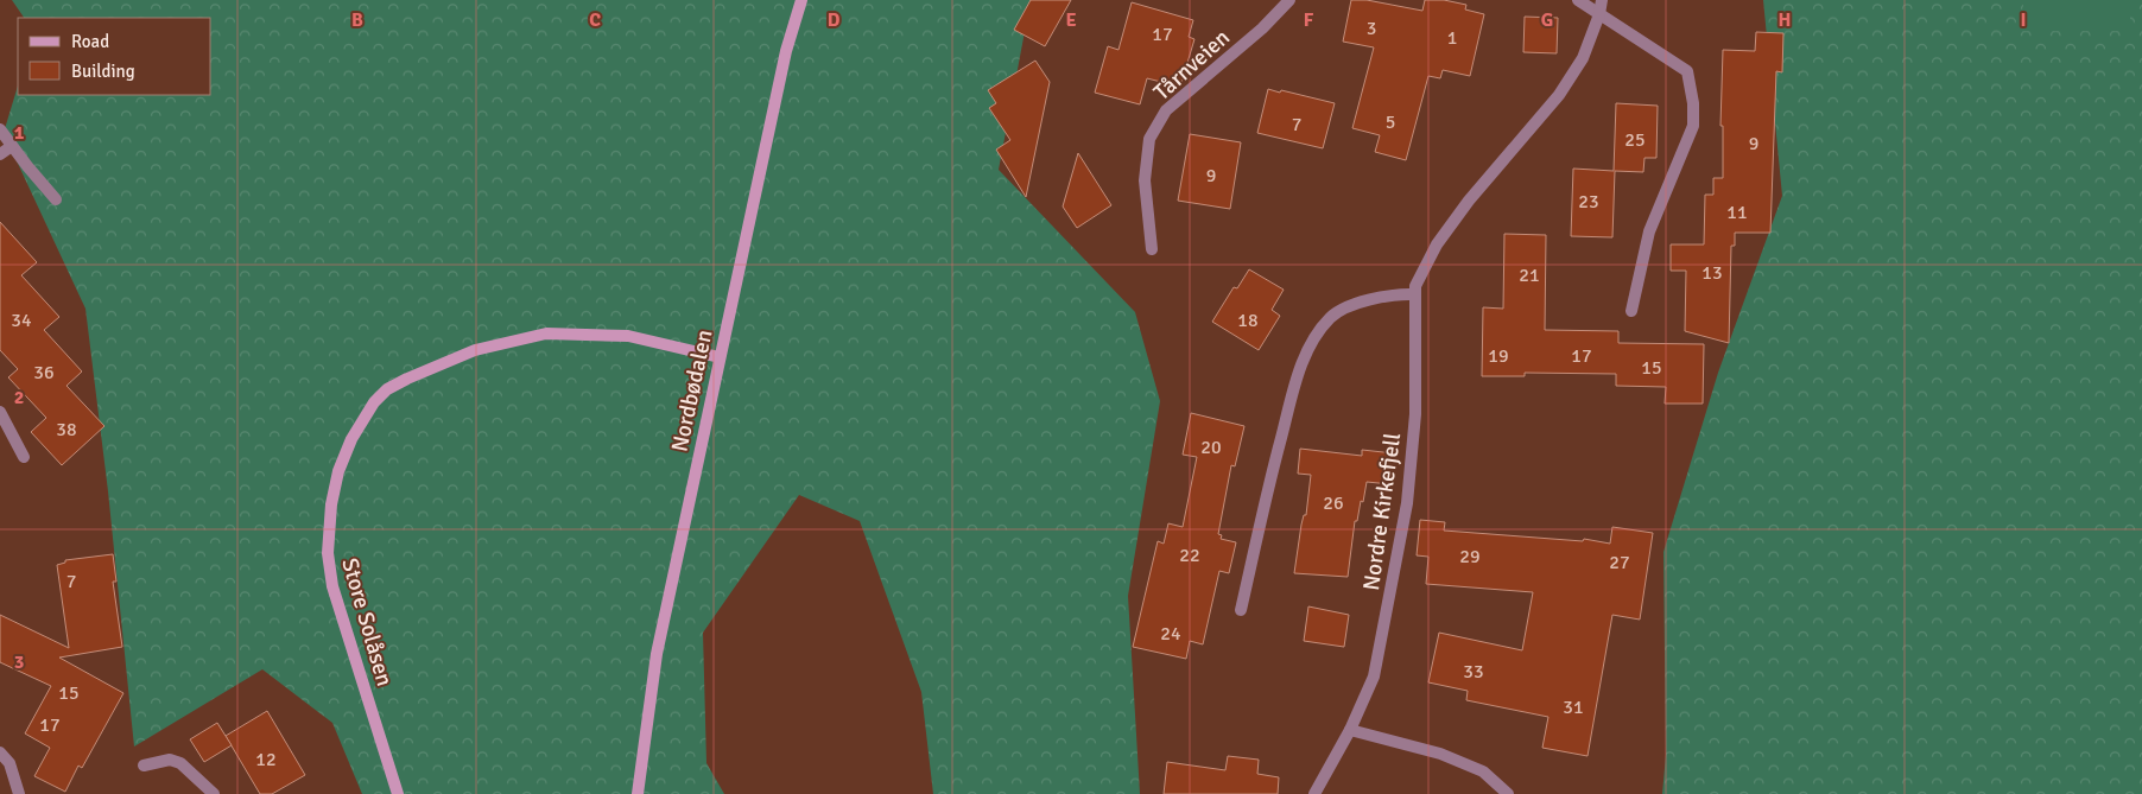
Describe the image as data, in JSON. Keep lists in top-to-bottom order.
{
  "streets": {
    "street": [
      "Tårnveien",
      "Nordbødalen",
      "Nordre Kirkefjell",
      "Store Solåsen"
    ]
  },
  "crossings": [
    ["Nordbødalen", "Store Solåsen"]
  ],
  "house_numbers": [
    "3",
    "17",
    "1",
    "5",
    "7",
    "25",
    "9",
    "9",
    "23",
    "11",
    "13",
    "21",
    "34",
    "18",
    "19",
    "17",
    "15",
    "36",
    "38",
    "20",
    "26",
    "22",
    "29",
    "27",
    "7",
    "24",
    "33",
    "15",
    "31",
    "17",
    "12"
  ],
  "legend": ["Road", "Building"],
  "grid": {
    "columns": [
      "B",
      "C",
      "D",
      "E",
      "F",
      "G",
      "H",
      "I"
    ],
    "rows": ["1", "2", "3"]
  }
}
